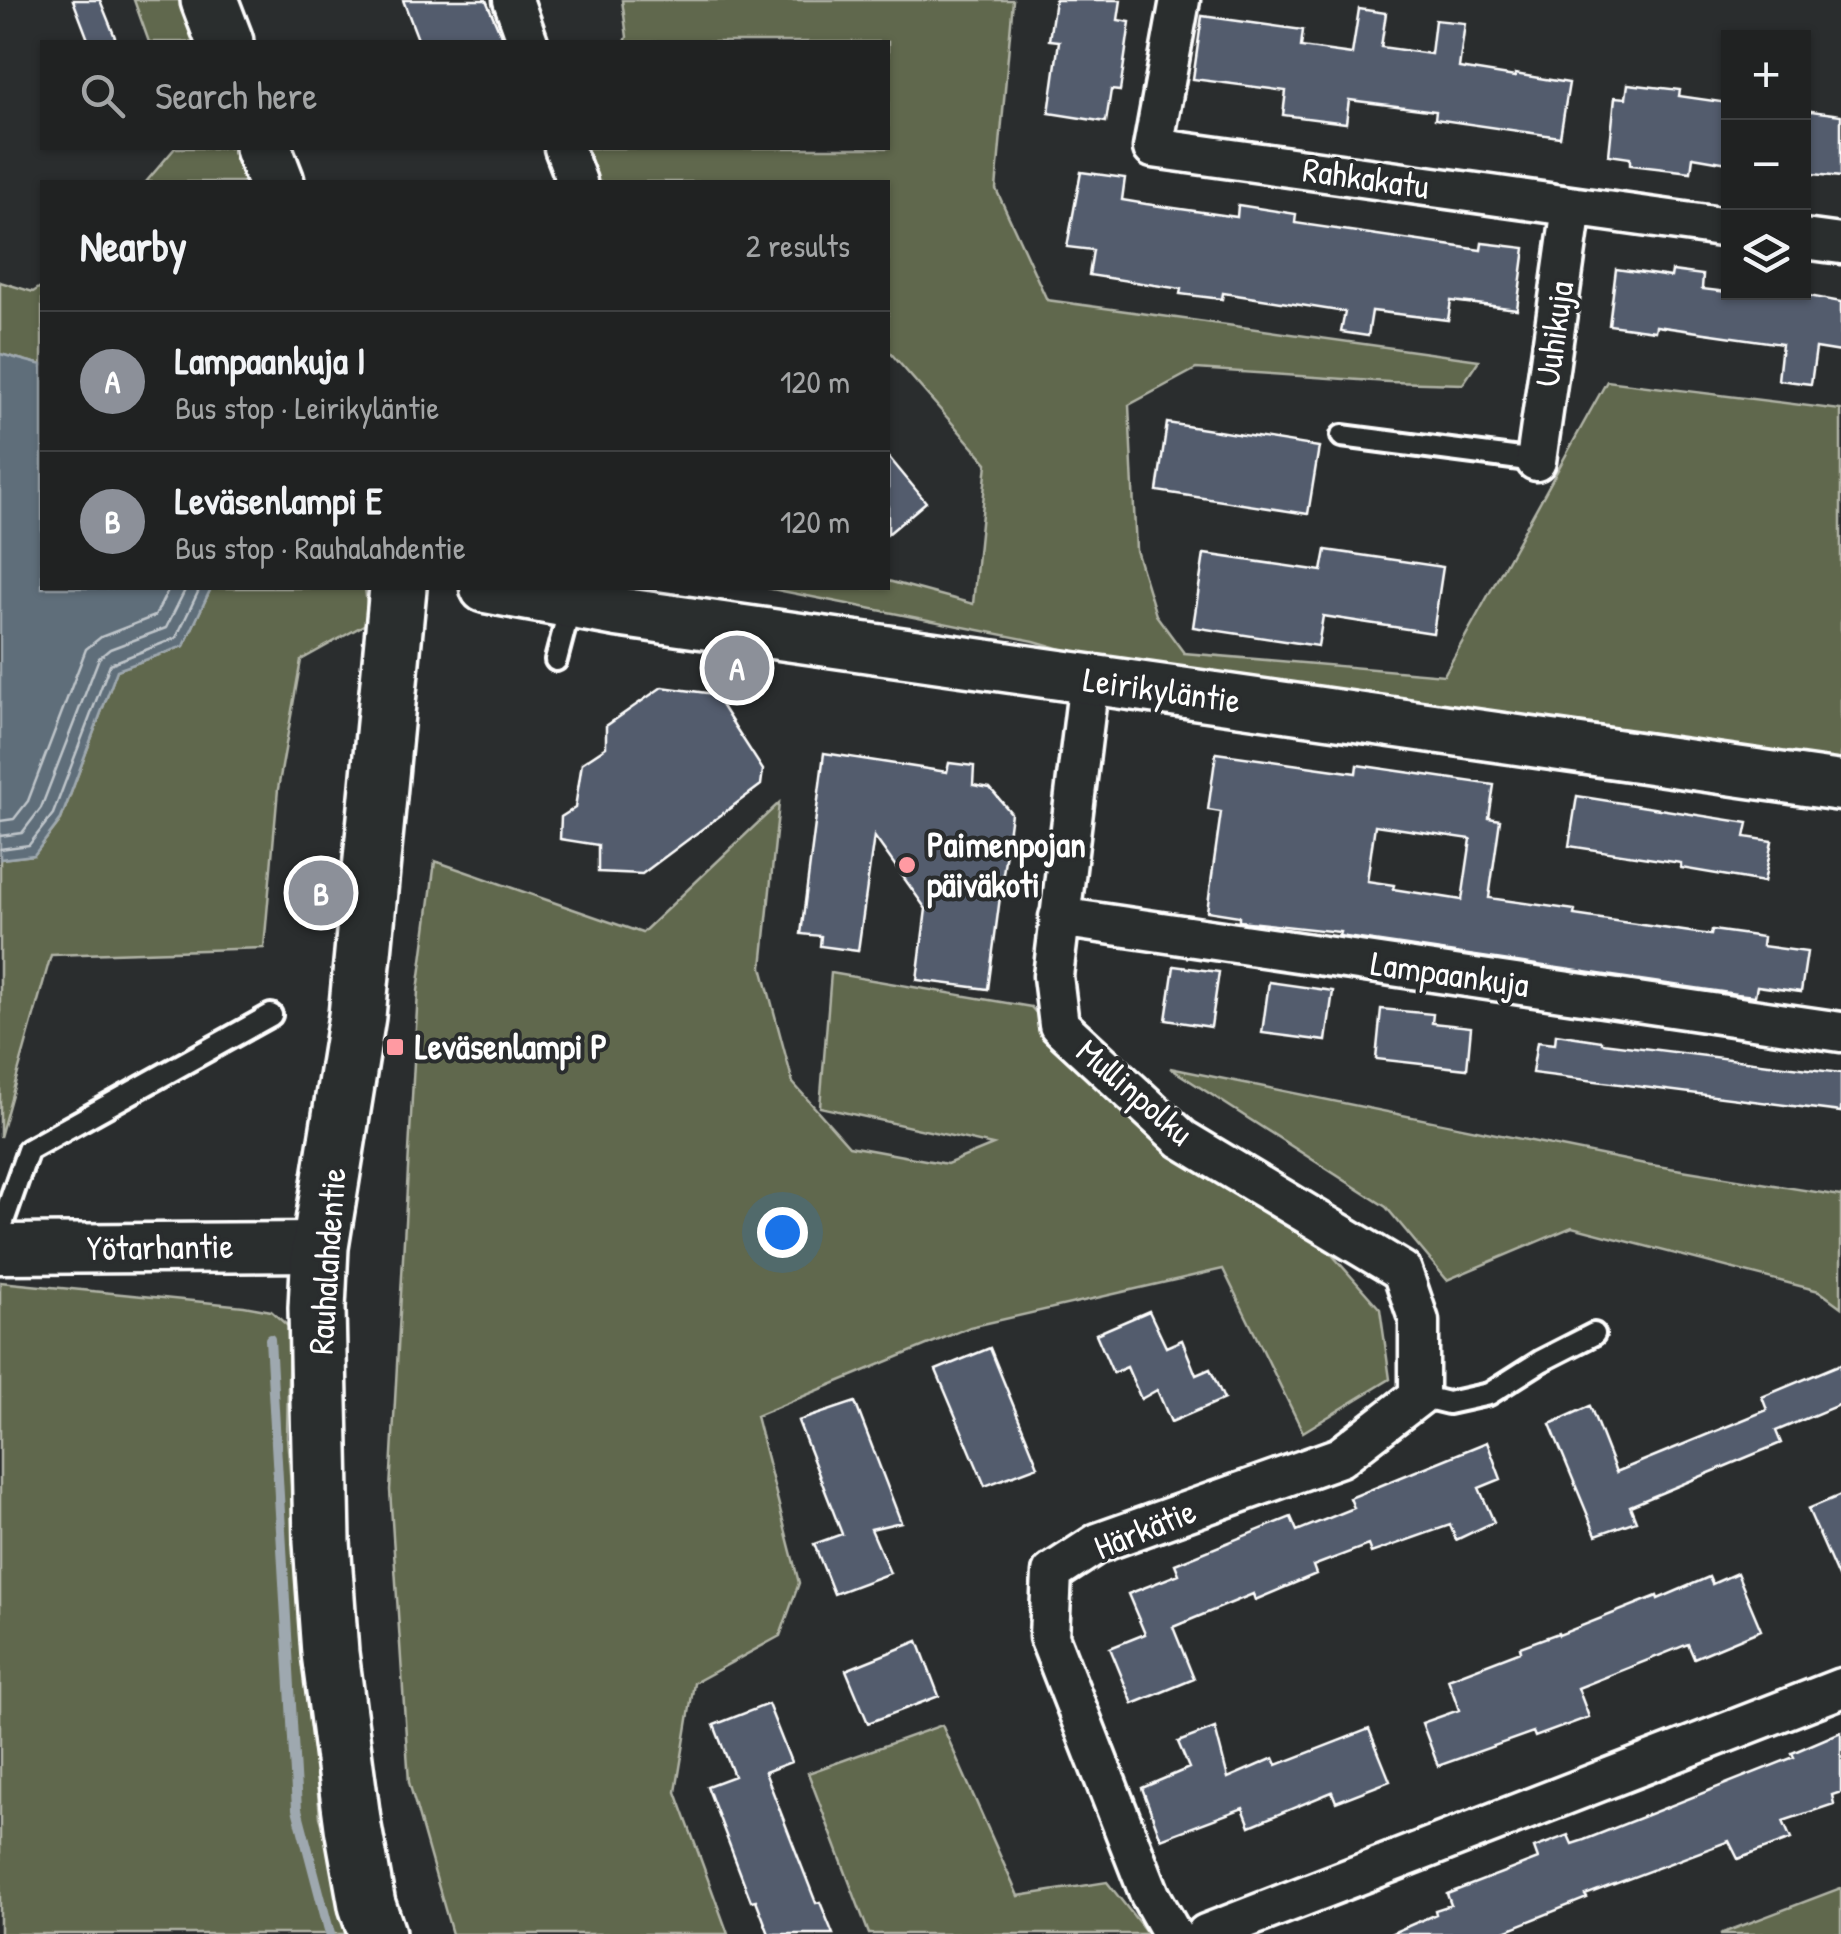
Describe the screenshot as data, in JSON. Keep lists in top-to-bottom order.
{
  "streets": {
    "main road": ["Rauhalahdentie"],
    "street": [
      "Rahkakatu",
      "Uuhikuja",
      "Leirikyläntie",
      "Lampaankuja",
      "Mullinpolku",
      "Yötarhantie",
      "Härkätie"
    ]
  },
  "crossings": [
    ["Rahkakatu", "Uuhikuja"],
    ["Leirikyläntie", "Mullinpolku"],
    ["Lampaankuja", "Mullinpolku"],
    ["Mullinpolku", "Härkätie"],
    ["Yötarhantie", "Rauhalahdentie"]
  ],
  "places": {
    "other": ["Paimenpojan päiväkoti"],
    "transit": ["Leväsenlampi P"]
  },
  "page": {
    "map_buttons": ["+", "−"],
    "search": "Search here",
    "heading": ["Nearby", "2 results"],
    "list": [
      {
        "mark": "A",
        "name": "Lampaankuja I",
        "note": "Bus stop · Leirikyläntie",
        "value": "120 m"
      },
      {
        "mark": "B",
        "name": "Leväsenlampi E",
        "note": "Bus stop · Rauhalahdentie",
        "value": "120 m"
      }
    ],
    "pins": ["A", "B"]
  }
}
